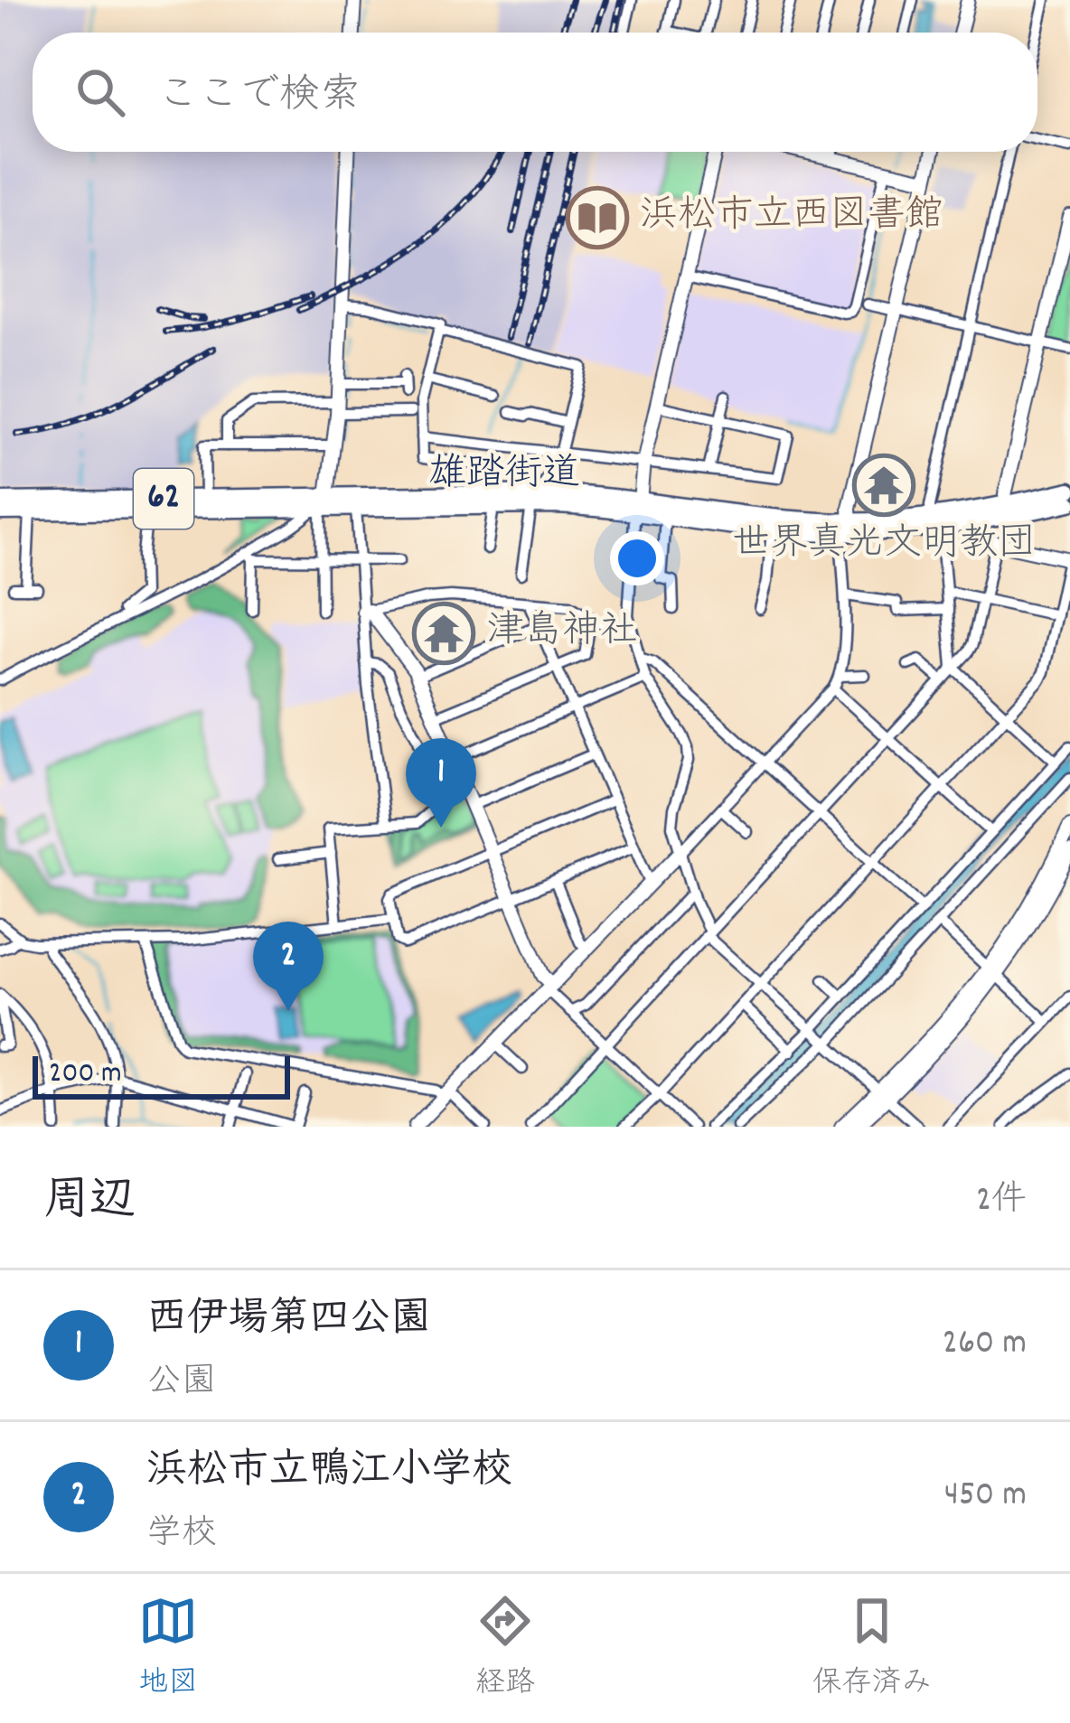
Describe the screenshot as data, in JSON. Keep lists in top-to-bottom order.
{
  "streets": {
    "main road": ["雄踏街道", "62"]
  },
  "crossings": [
    ["雄踏街道", "62"]
  ],
  "places": {
    "library": ["浜松市立西図書館"],
    "temple": ["世界真光文明教団", "津島神社"]
  },
  "scale_bar": "200 m",
  "page": {
    "search": "ここで検索",
    "pins": ["1", "2"],
    "scale": "200 m",
    "heading": ["周辺", "2件"],
    "list": [
      {
        "mark": "1",
        "name": "西伊場第四公園",
        "note": "公園",
        "value": "260 m"
      },
      {
        "mark": "2",
        "name": "浜松市立鴨江小学校",
        "note": "学校",
        "value": "450 m"
      }
    ],
    "nav": ["地図", "経路", "保存済み"]
  }
}
